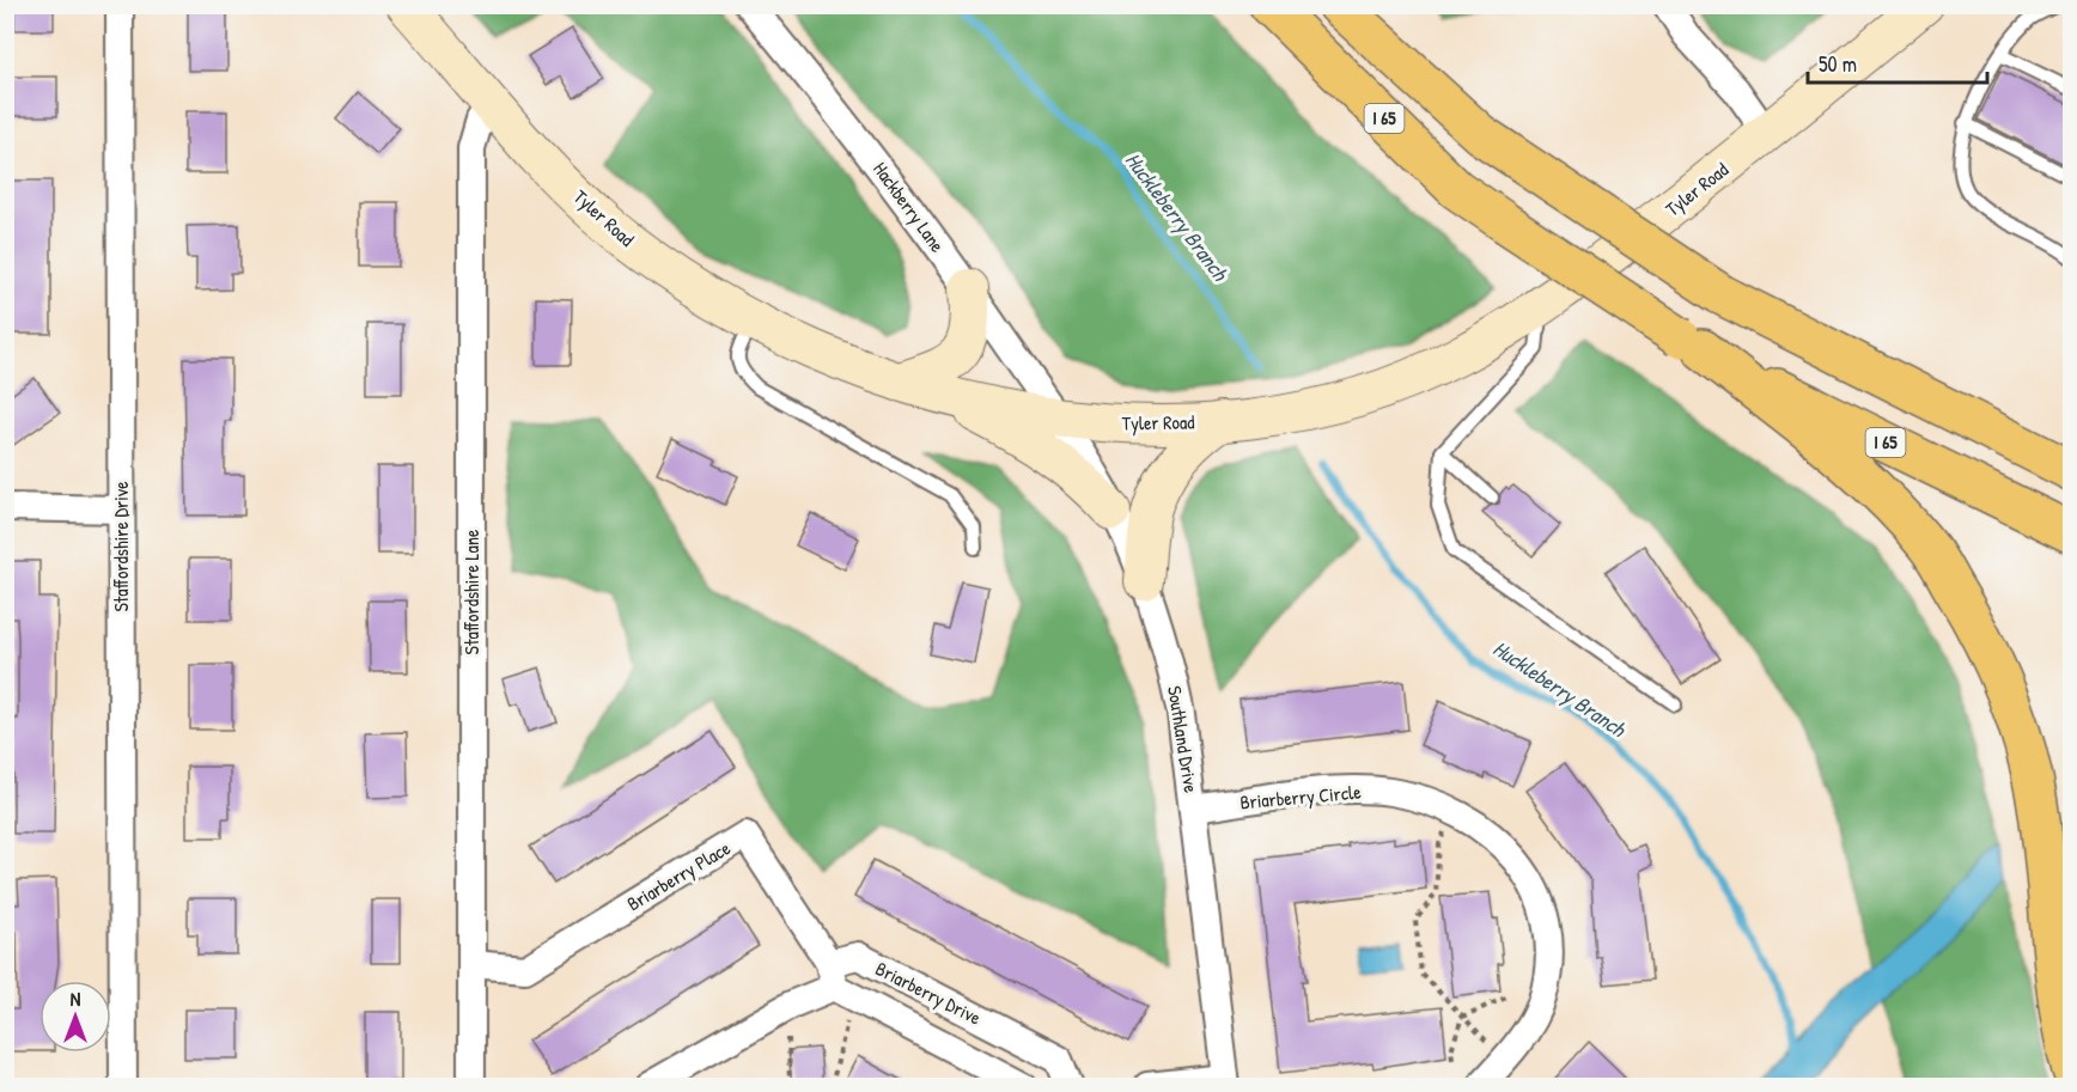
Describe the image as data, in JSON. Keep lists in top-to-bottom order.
{
  "streets": {
    "highway": ["I 65"],
    "street": [
      "Tyler Road",
      "Hackberry Lane",
      "Staffordshire Drive",
      "Staffordshire Lane",
      "Southland Drive",
      "Briarberry Circle",
      "Briarberry Place",
      "Briarberry Drive"
    ]
  },
  "crossings": [
    ["Tyler Road", "Hackberry Lane"],
    ["Tyler Road", "Staffordshire Lane"],
    ["Tyler Road", "Southland Drive"],
    ["Hackberry Lane", "Southland Drive"],
    ["Staffordshire Lane", "Briarberry Place"],
    ["Southland Drive", "Briarberry Circle"],
    ["Briarberry Place", "Briarberry Drive"]
  ],
  "water": ["Huckleberry Branch"],
  "scale_bar": "50 m",
  "north": "top"
}
